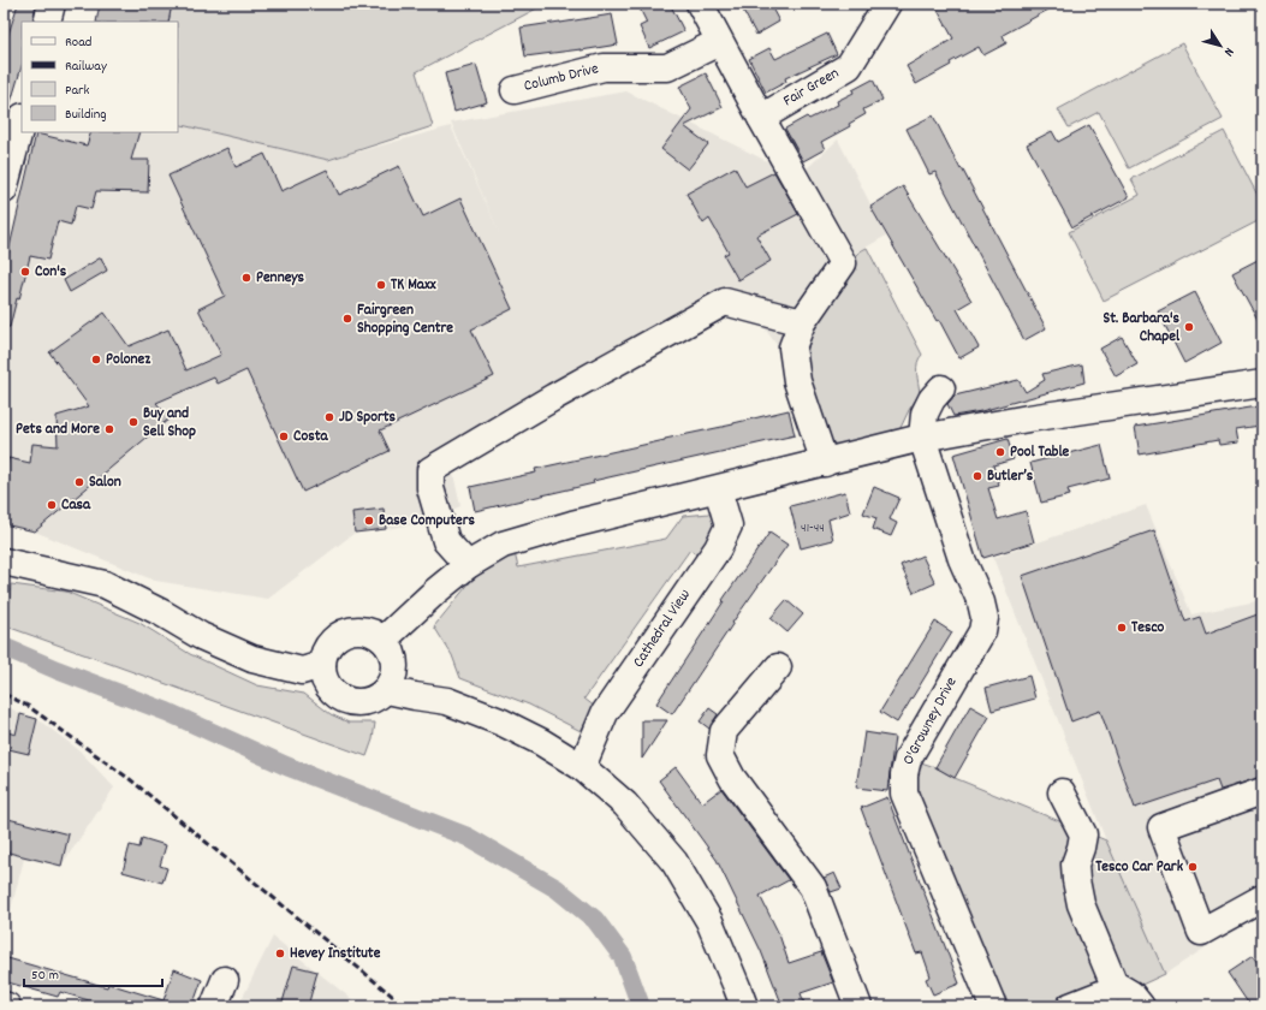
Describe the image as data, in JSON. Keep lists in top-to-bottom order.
{
  "streets": {
    "street": [
      "Columb Drive",
      "Fair Green",
      "Cathedral View",
      "O'Growney Drive"
    ]
  },
  "places": [
    "Con's",
    "Penneys",
    "TK Maxx",
    "Fairgreen Shopping Centre",
    "St. Barbara's Chapel",
    "Polonez",
    "JD Sports",
    "Buy and Sell Shop",
    "Pets and More",
    "Costa",
    "Pool Table",
    "Butler’s",
    "Salon",
    "Casa",
    "Base Computers",
    "Tesco",
    "Tesco Car Park",
    "Hevey Institute"
  ],
  "house_numbers": ["41-44"],
  "legend": [
    "Road",
    "Railway",
    "Park",
    "Building"
  ],
  "scale_bar": "50 m",
  "north": "bottom right"
}
